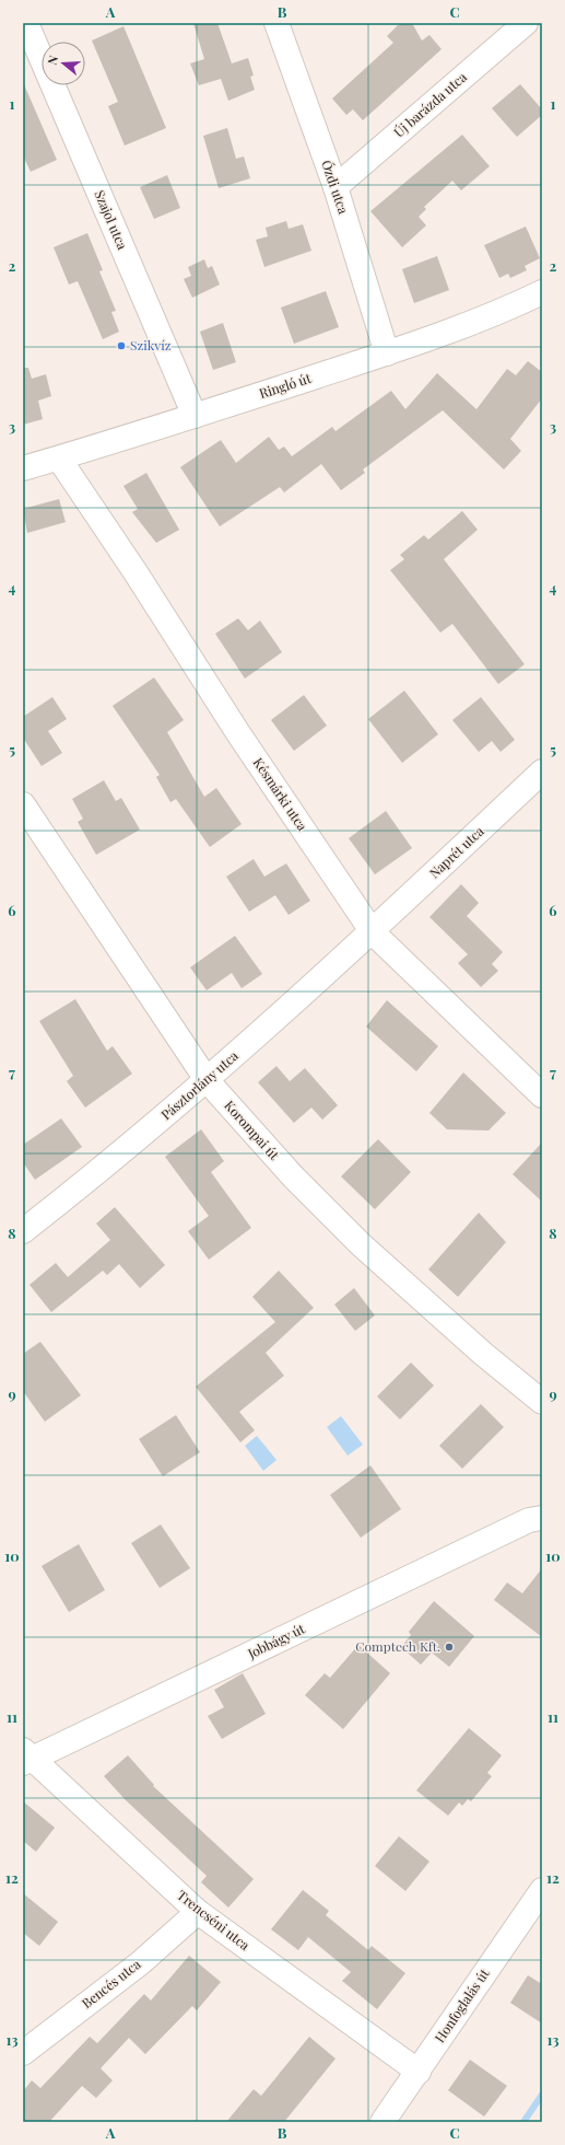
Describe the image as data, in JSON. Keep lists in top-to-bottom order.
{
  "streets": {
    "street": [
      "Új barázda utca",
      "Ózdi utca",
      "Szajol utca",
      "Ringló út",
      "Késmárki utca",
      "Naprét utca",
      "Pásztorlány utca",
      "Korompai út",
      "Jobbágy út",
      "Trencséni utca",
      "Bencés utca",
      "Honfoglalás út"
    ]
  },
  "crossings": [
    ["Új barázda utca", "Ózdi utca"],
    ["Ózdi utca", "Ringló út"],
    ["Szajol utca", "Ringló út"],
    ["Ringló út", "Késmárki utca"],
    ["Késmárki utca", "Naprét utca"],
    ["Késmárki utca", "Pásztorlány utca"],
    ["Naprét utca", "Pásztorlány utca"],
    ["Pásztorlány utca", "Korompai út"],
    ["Jobbágy út", "Trencséni utca"],
    ["Trencséni utca", "Bencés utca"],
    ["Trencséni utca", "Honfoglalás út"]
  ],
  "places": ["Szikvíz", "Comptech Kft."],
  "north": "left",
  "grid": {
    "columns": ["A", "B", "C"],
    "rows": [
      "1",
      "2",
      "3",
      "4",
      "5",
      "6",
      "7",
      "8",
      "9",
      "10",
      "11",
      "12",
      "13"
    ]
  }
}
